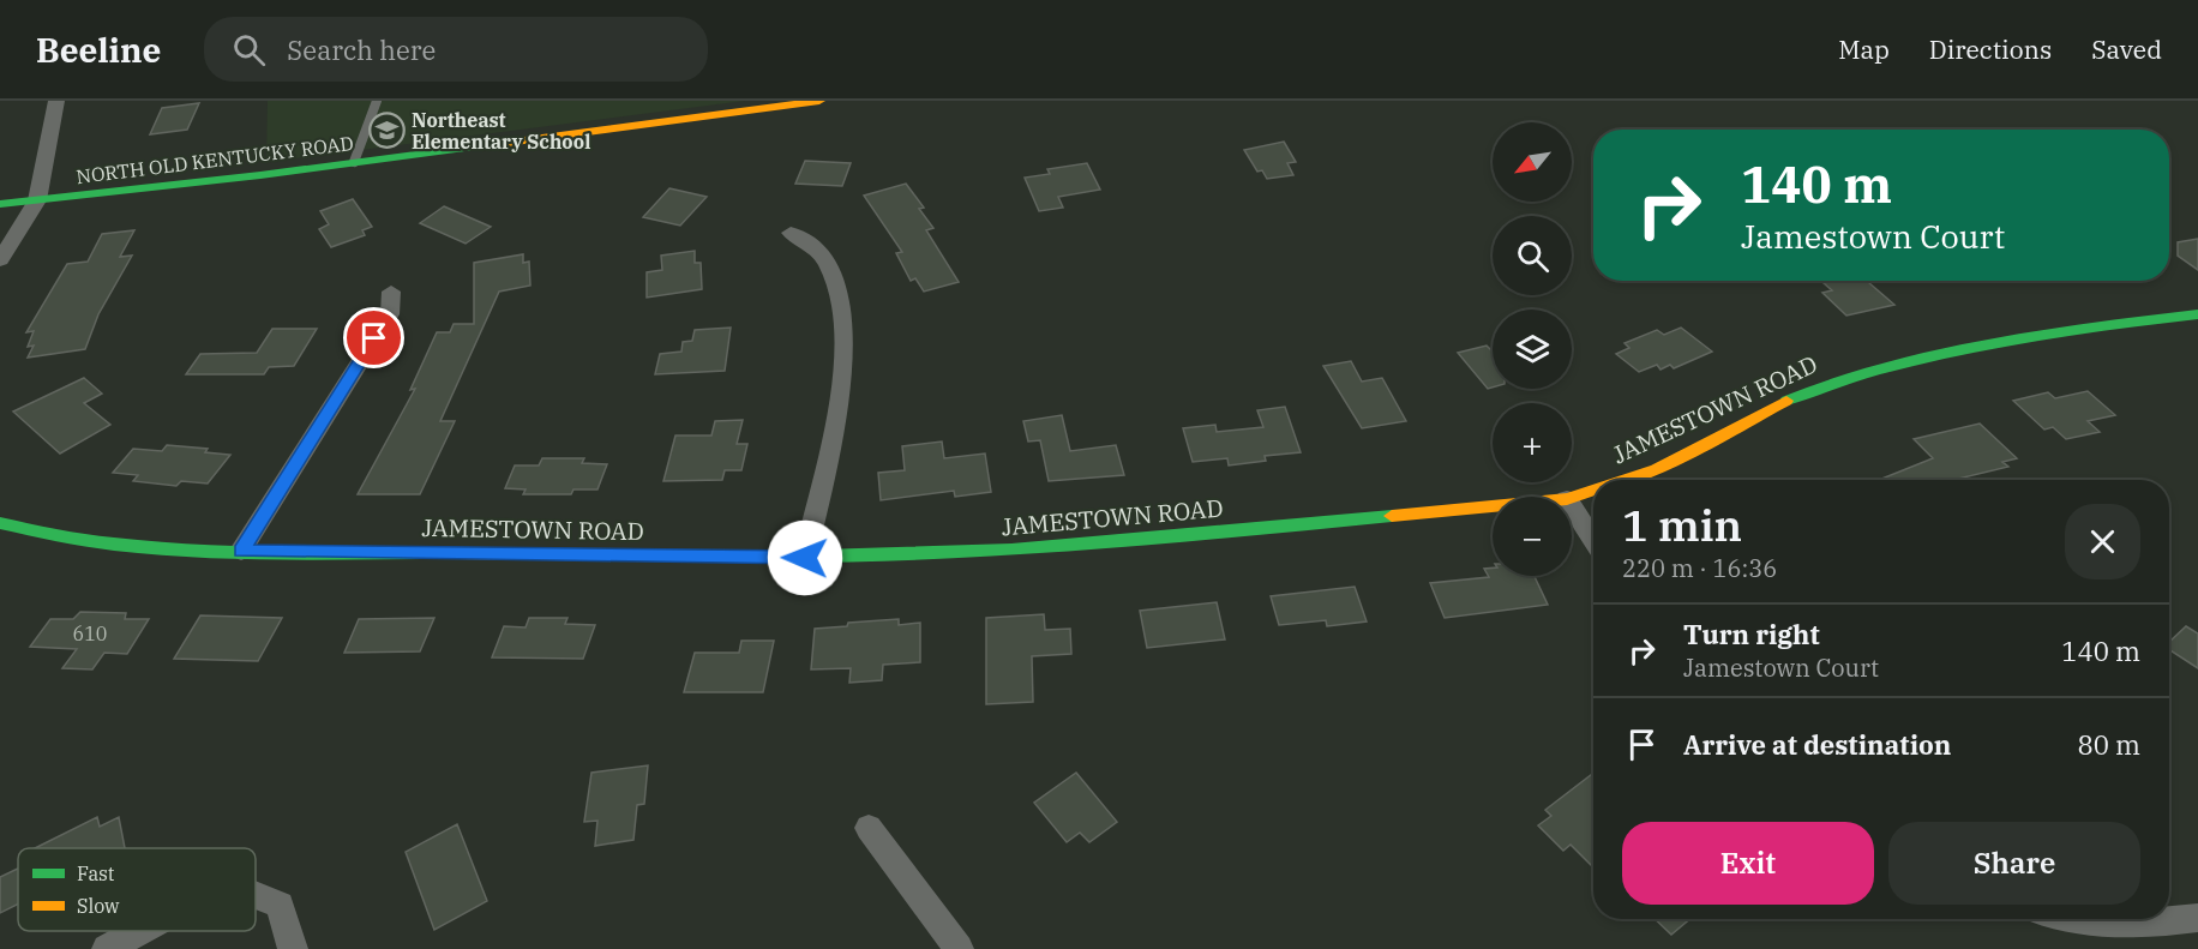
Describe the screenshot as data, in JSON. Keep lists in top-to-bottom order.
{
  "streets": {
    "street": ["NORTH OLD KENTUCKY ROAD", "JAMESTOWN ROAD"]
  },
  "places": {
    "school or university": ["Northeast Elementary School"]
  },
  "house_numbers": ["610"],
  "legend": ["Fast", "Slow"],
  "north": "bottom left",
  "page": {
    "header": "Beeline",
    "search": "Search here",
    "nav": ["Map", "Directions", "Saved"],
    "map_buttons": ["+", "−"],
    "turn": ["140 m", "Jamestown Court"],
    "heading": ["1 min", "220 m · 16:36"],
    "list": [
      {
        "name": "Turn right",
        "note": "Jamestown Court",
        "value": "140 m"
      },
      {
        "name": "Arrive at destination",
        "value": "80 m"
      }
    ],
    "buttons": ["Exit", "Share"]
  }
}
